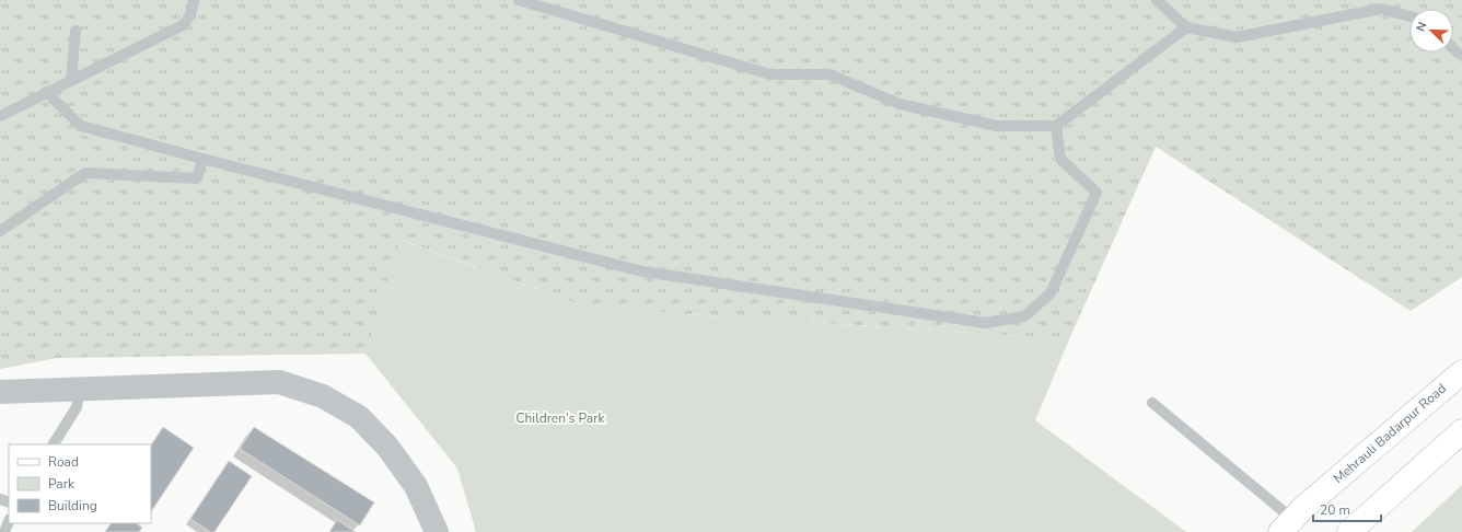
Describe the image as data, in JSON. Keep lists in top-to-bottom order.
{
  "streets": {
    "main road": ["Mehrauli Badarpur Road"]
  },
  "parks": ["Children's Park"],
  "legend": ["Road", "Park", "Building"],
  "scale_bar": "20 m",
  "north": "top left"
}
